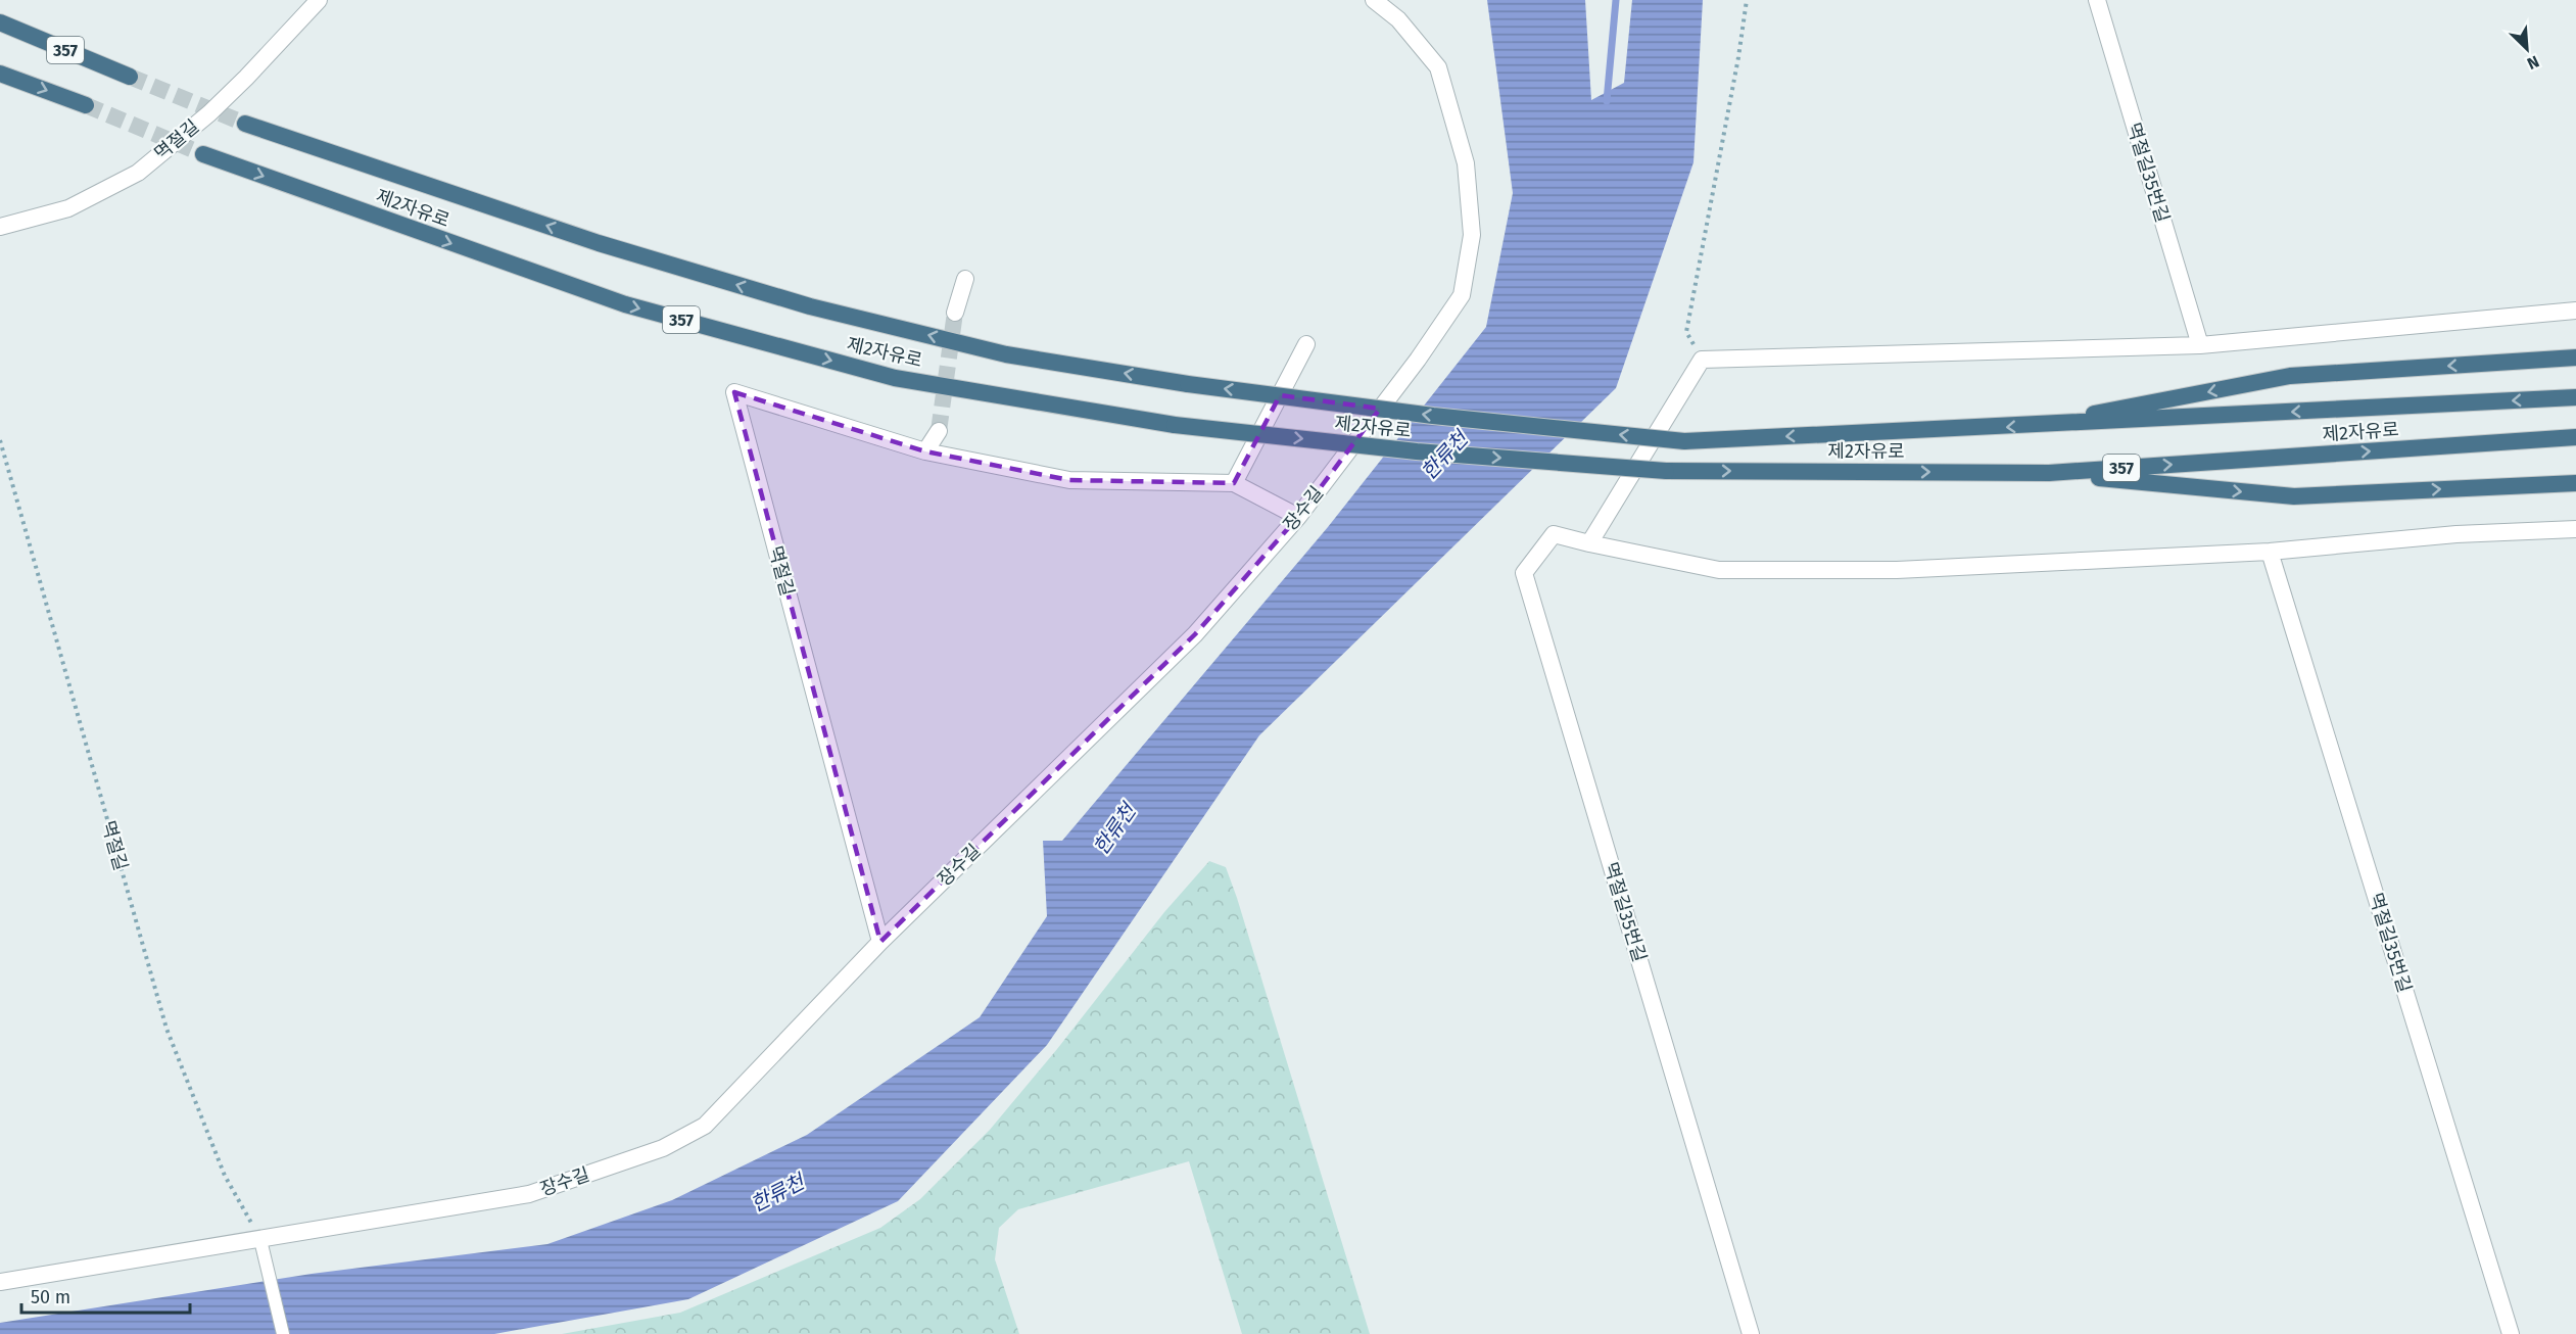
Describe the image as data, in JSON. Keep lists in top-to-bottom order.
{
  "streets": {
    "highway": ["357", "제2자유로"],
    "street": ["멱절길", "멱절길35번길", "장수길"]
  },
  "crossings": [
    ["멱절길", "장수길"]
  ],
  "water": ["한류천"],
  "scale_bar": "50 m",
  "north": "bottom right"
}
